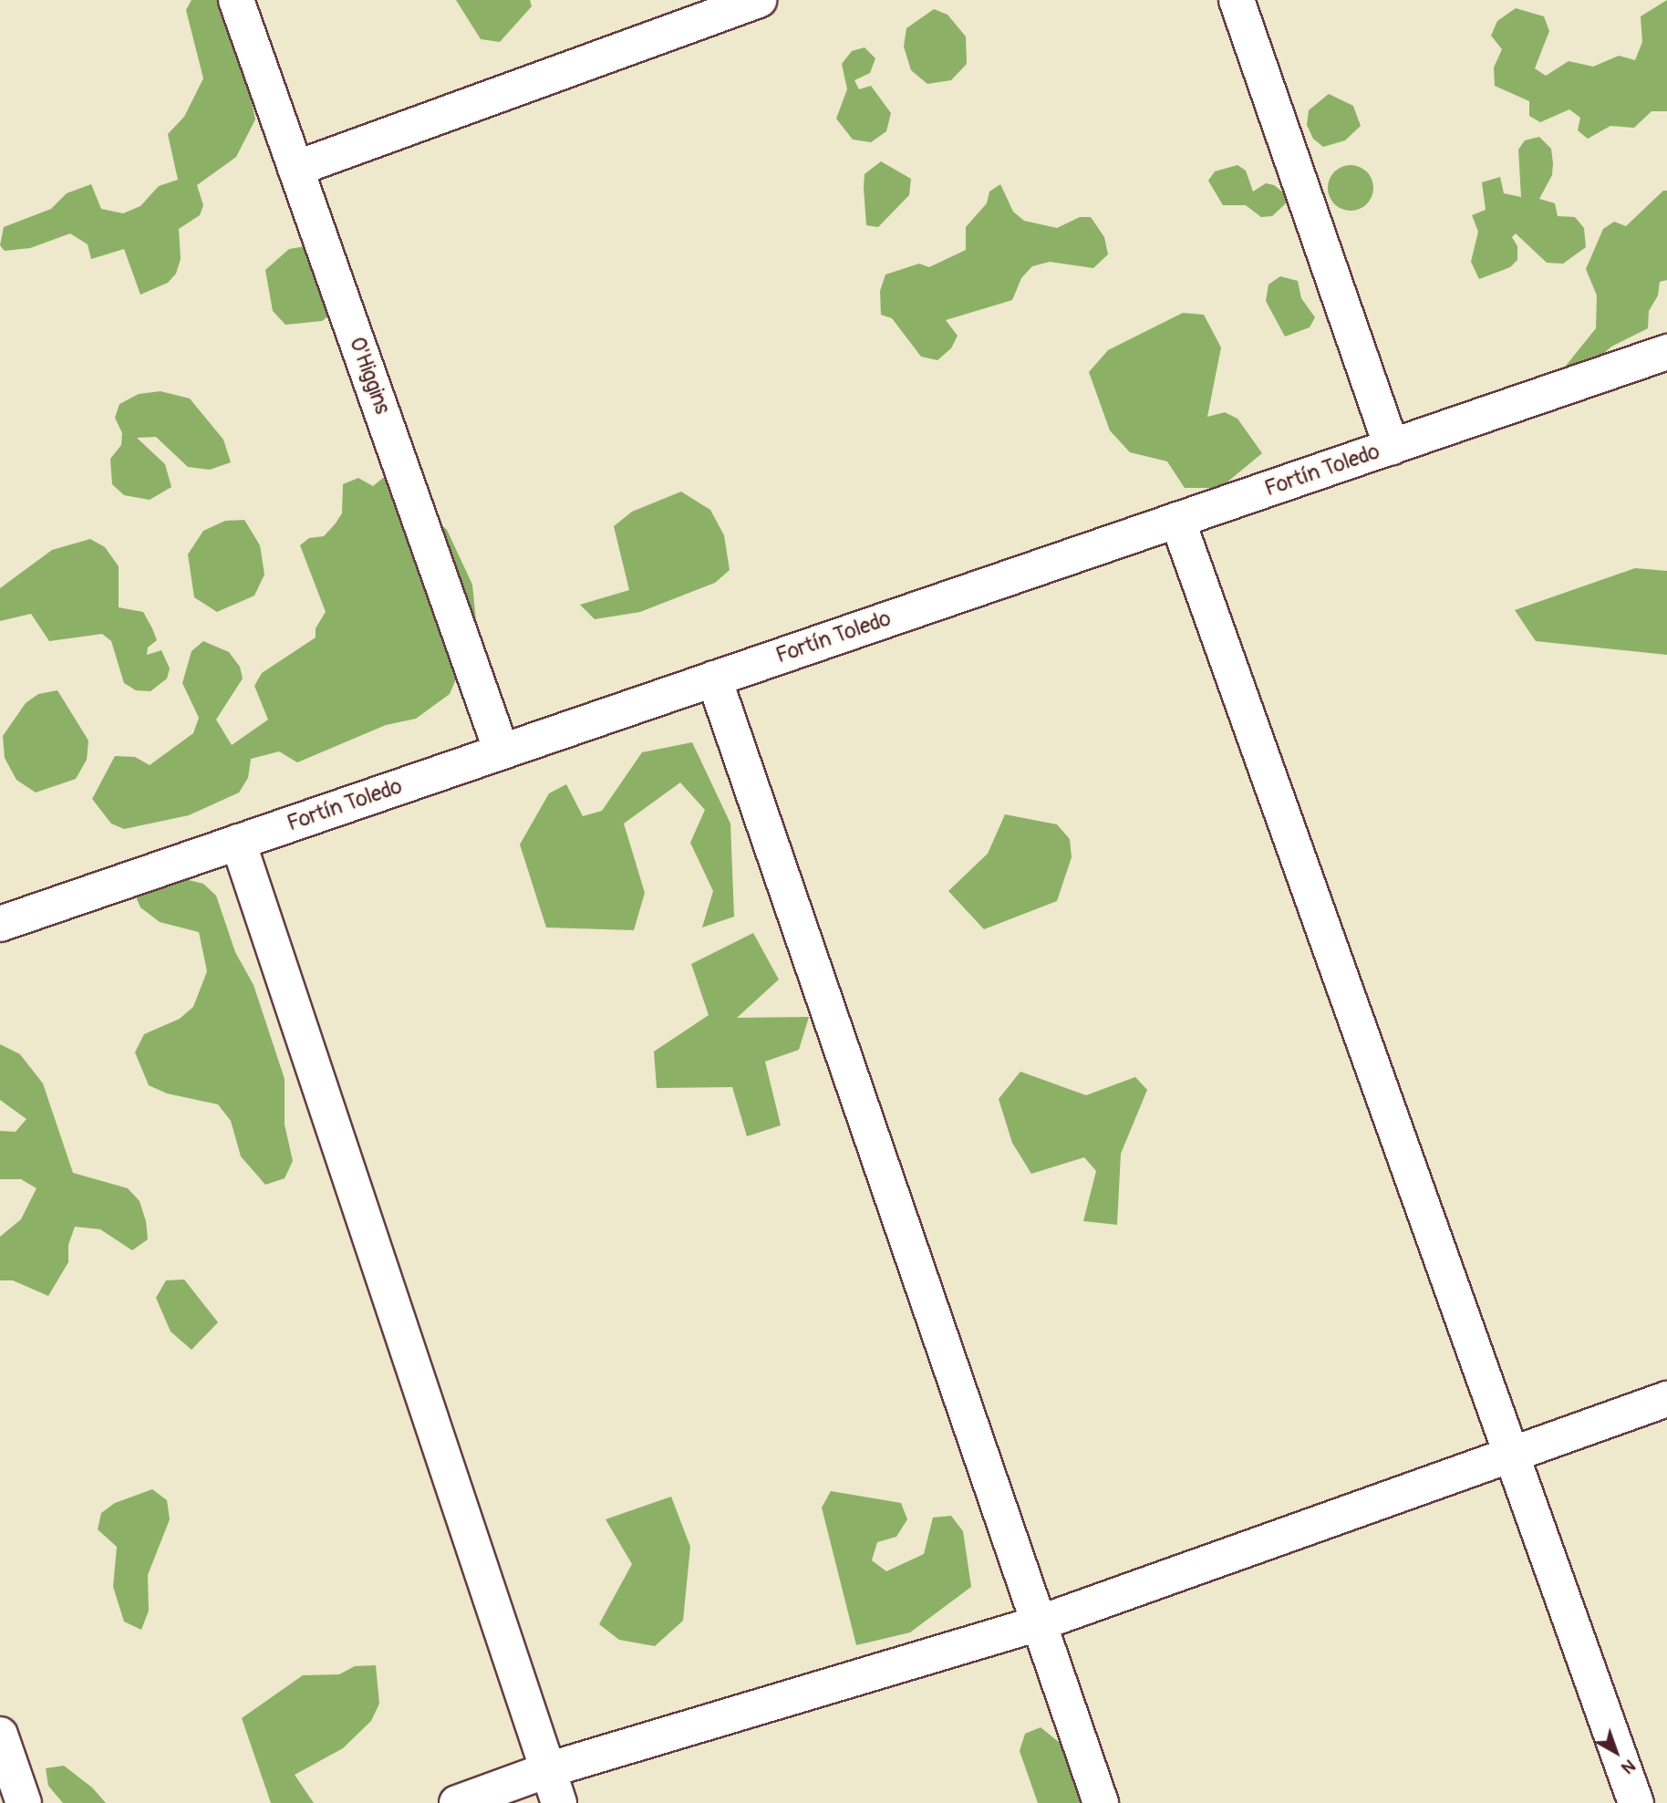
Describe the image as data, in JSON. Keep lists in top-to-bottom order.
{
  "streets": {
    "street": ["O'Higgins", "Fortín Toledo"]
  },
  "crossings": [
    ["O'Higgins", "Fortín Toledo"]
  ],
  "north": "bottom right"
}
